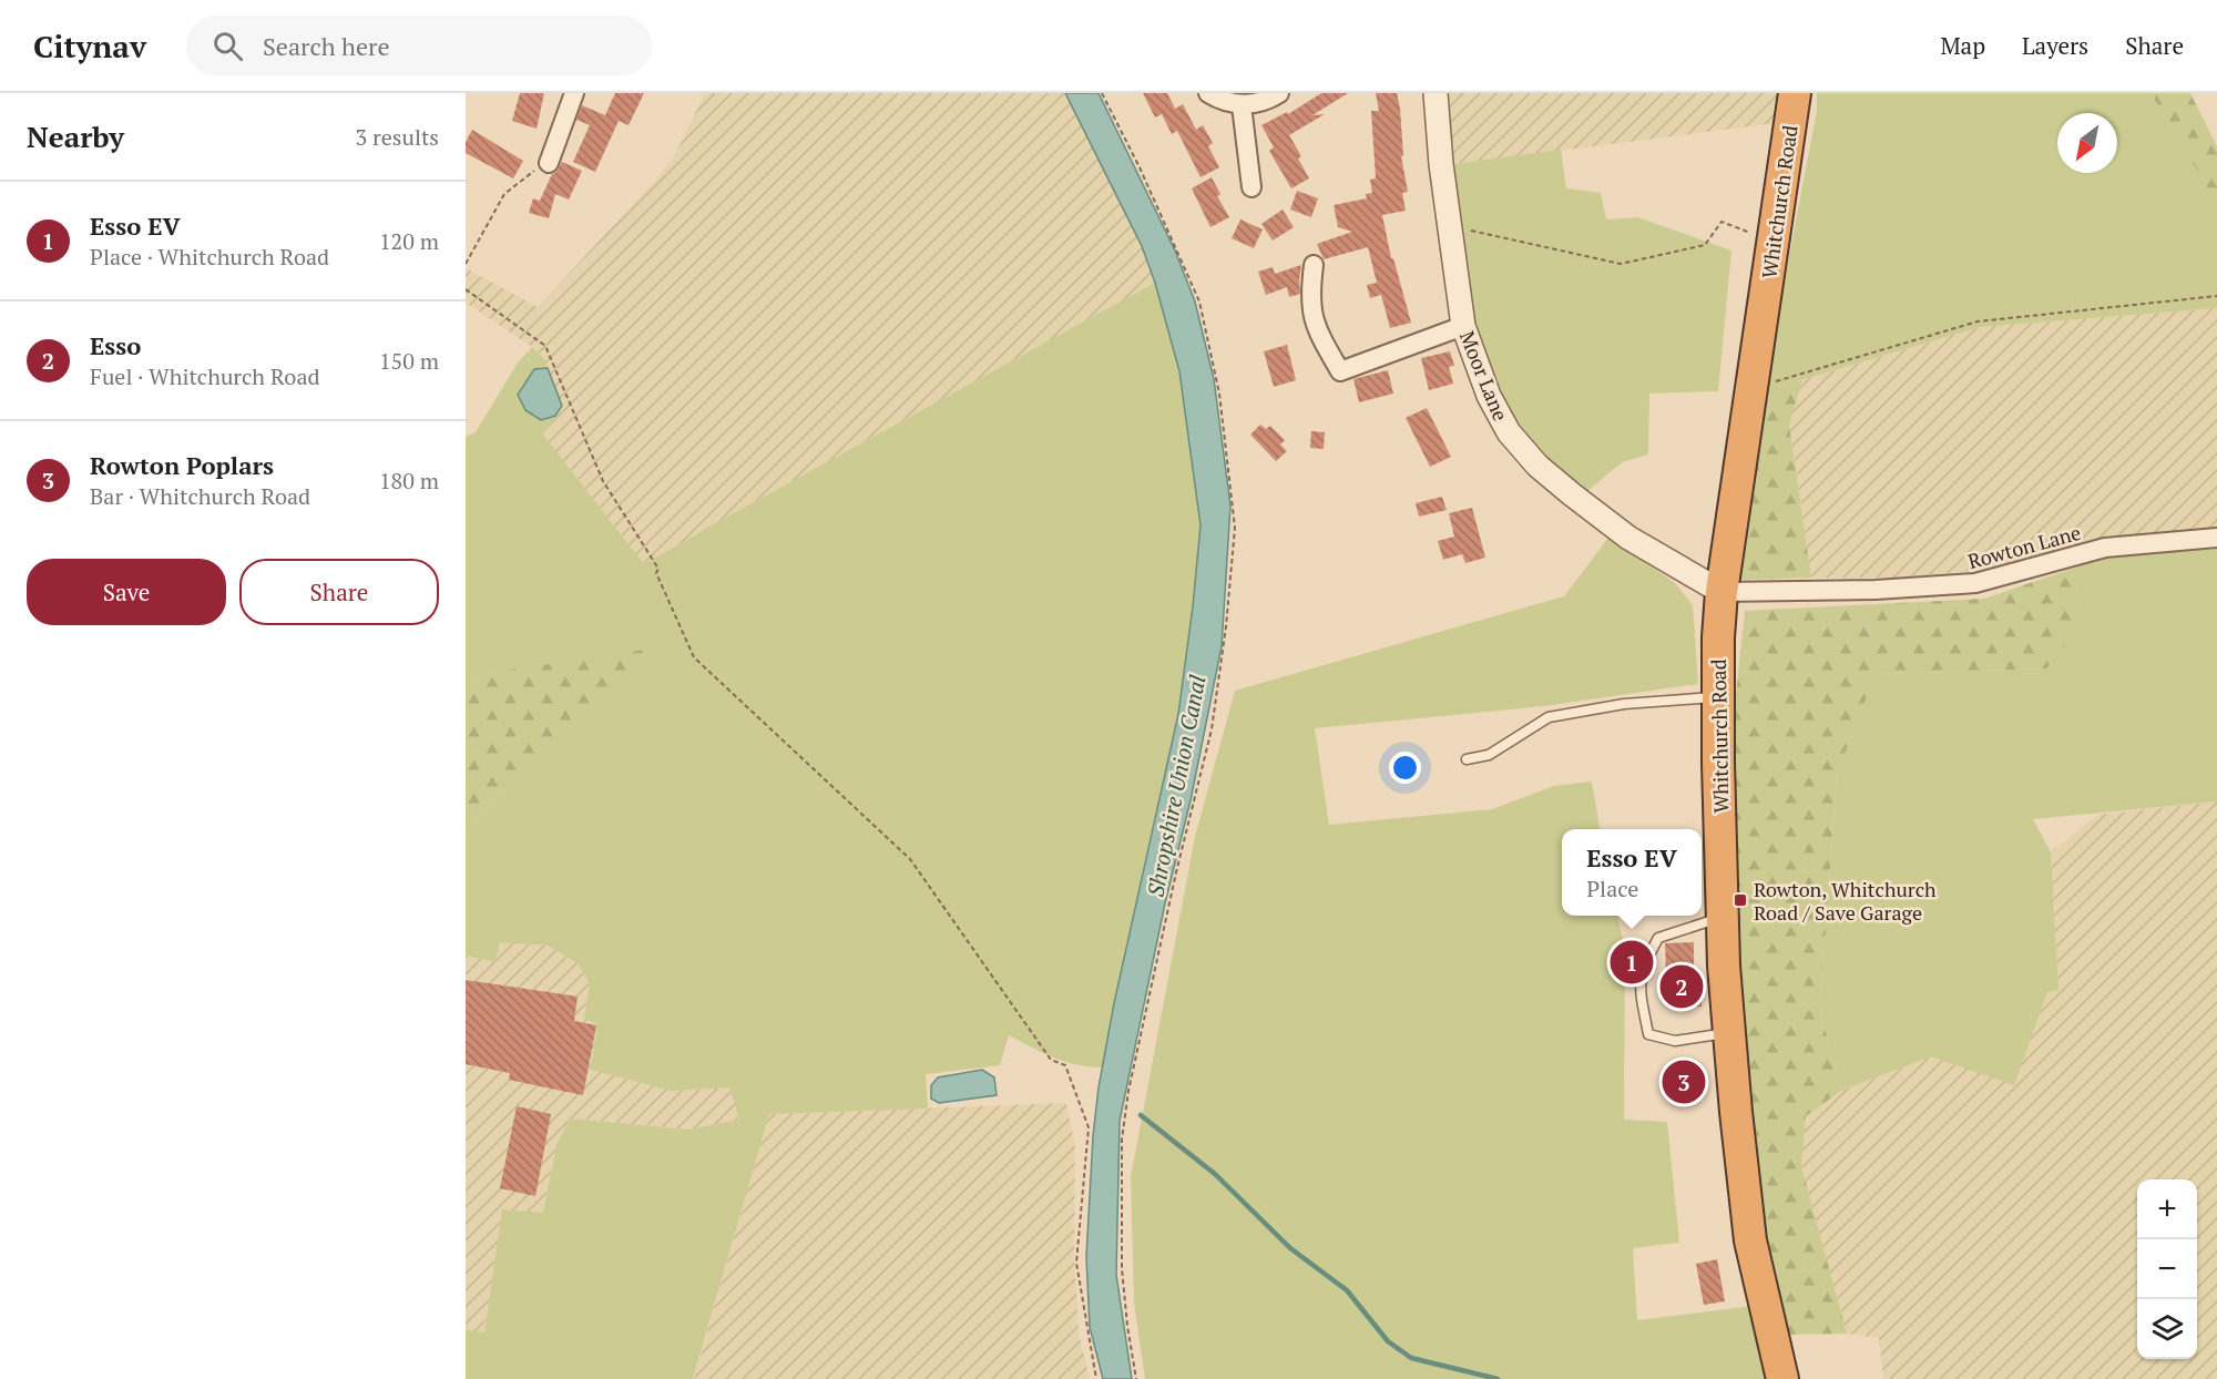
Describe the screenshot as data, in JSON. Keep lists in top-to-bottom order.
{
  "streets": {
    "highway": ["Whitchurch Road"],
    "street": ["Moor Lane", "Rowton Lane"]
  },
  "crossings": [
    ["Whitchurch Road", "Moor Lane"],
    ["Whitchurch Road", "Rowton Lane"],
    ["Moor Lane", "Rowton Lane"]
  ],
  "water": ["Shropshire Union Canal"],
  "places": {
    "transit": ["Rowton, Whitchurch Road / Save Garage"]
  },
  "north": "bottom left",
  "page": {
    "header": "Citynav",
    "search": "Search here",
    "nav": ["Map", "Layers", "Share"],
    "heading": ["Nearby", "3 results"],
    "list": [
      {
        "mark": "1",
        "name": "Esso EV",
        "note": "Place · Whitchurch Road",
        "value": "120 m"
      },
      {
        "mark": "2",
        "name": "Esso",
        "note": "Fuel · Whitchurch Road",
        "value": "150 m"
      },
      {
        "mark": "3",
        "name": "Rowton Poplars",
        "note": "Bar · Whitchurch Road",
        "value": "180 m"
      }
    ],
    "buttons": ["Save", "Share"],
    "popup": ["Esso EV", "Place"],
    "pins": ["1", "2", "3"],
    "map_buttons": ["+", "−"]
  }
}
